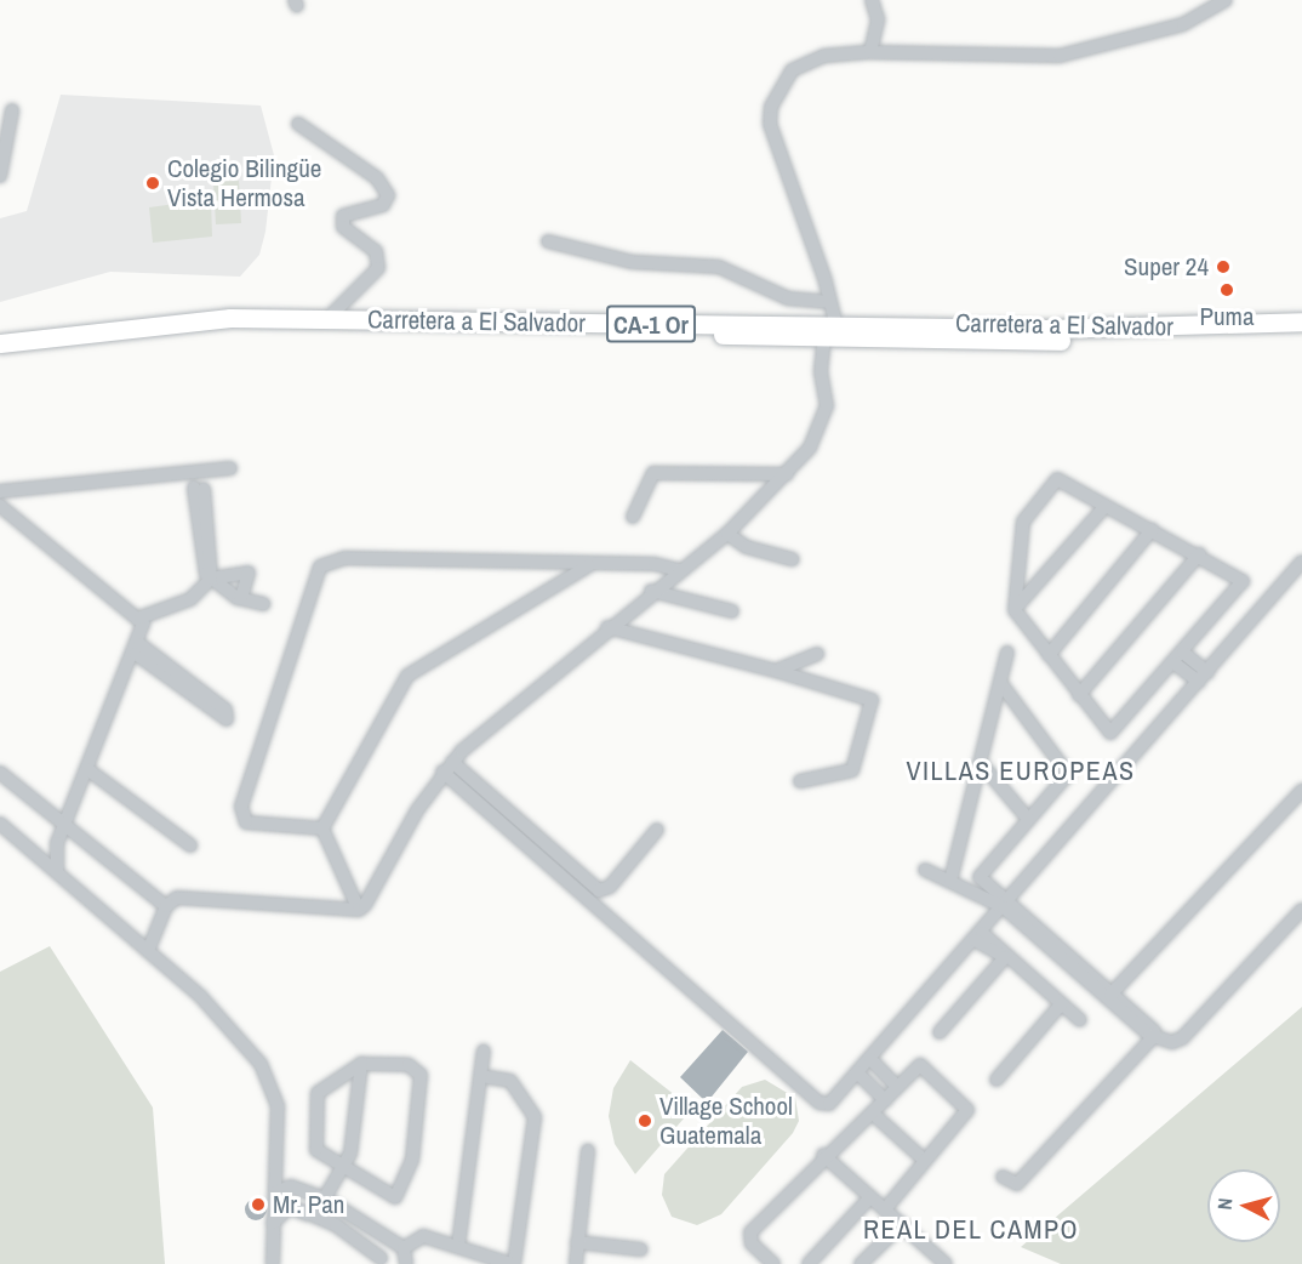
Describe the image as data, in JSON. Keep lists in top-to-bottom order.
{
  "streets": {
    "highway": ["Carretera a El Salvador", "CA-1 Or"]
  },
  "districts": ["VILLAS EUROPEAS", "REAL DEL CAMPO"],
  "places": [
    "Colegio Bilingüe Vista Hermosa",
    "Super 24",
    "Puma",
    "Village School Guatemala",
    "Mr. Pan"
  ],
  "north": "left"
}
